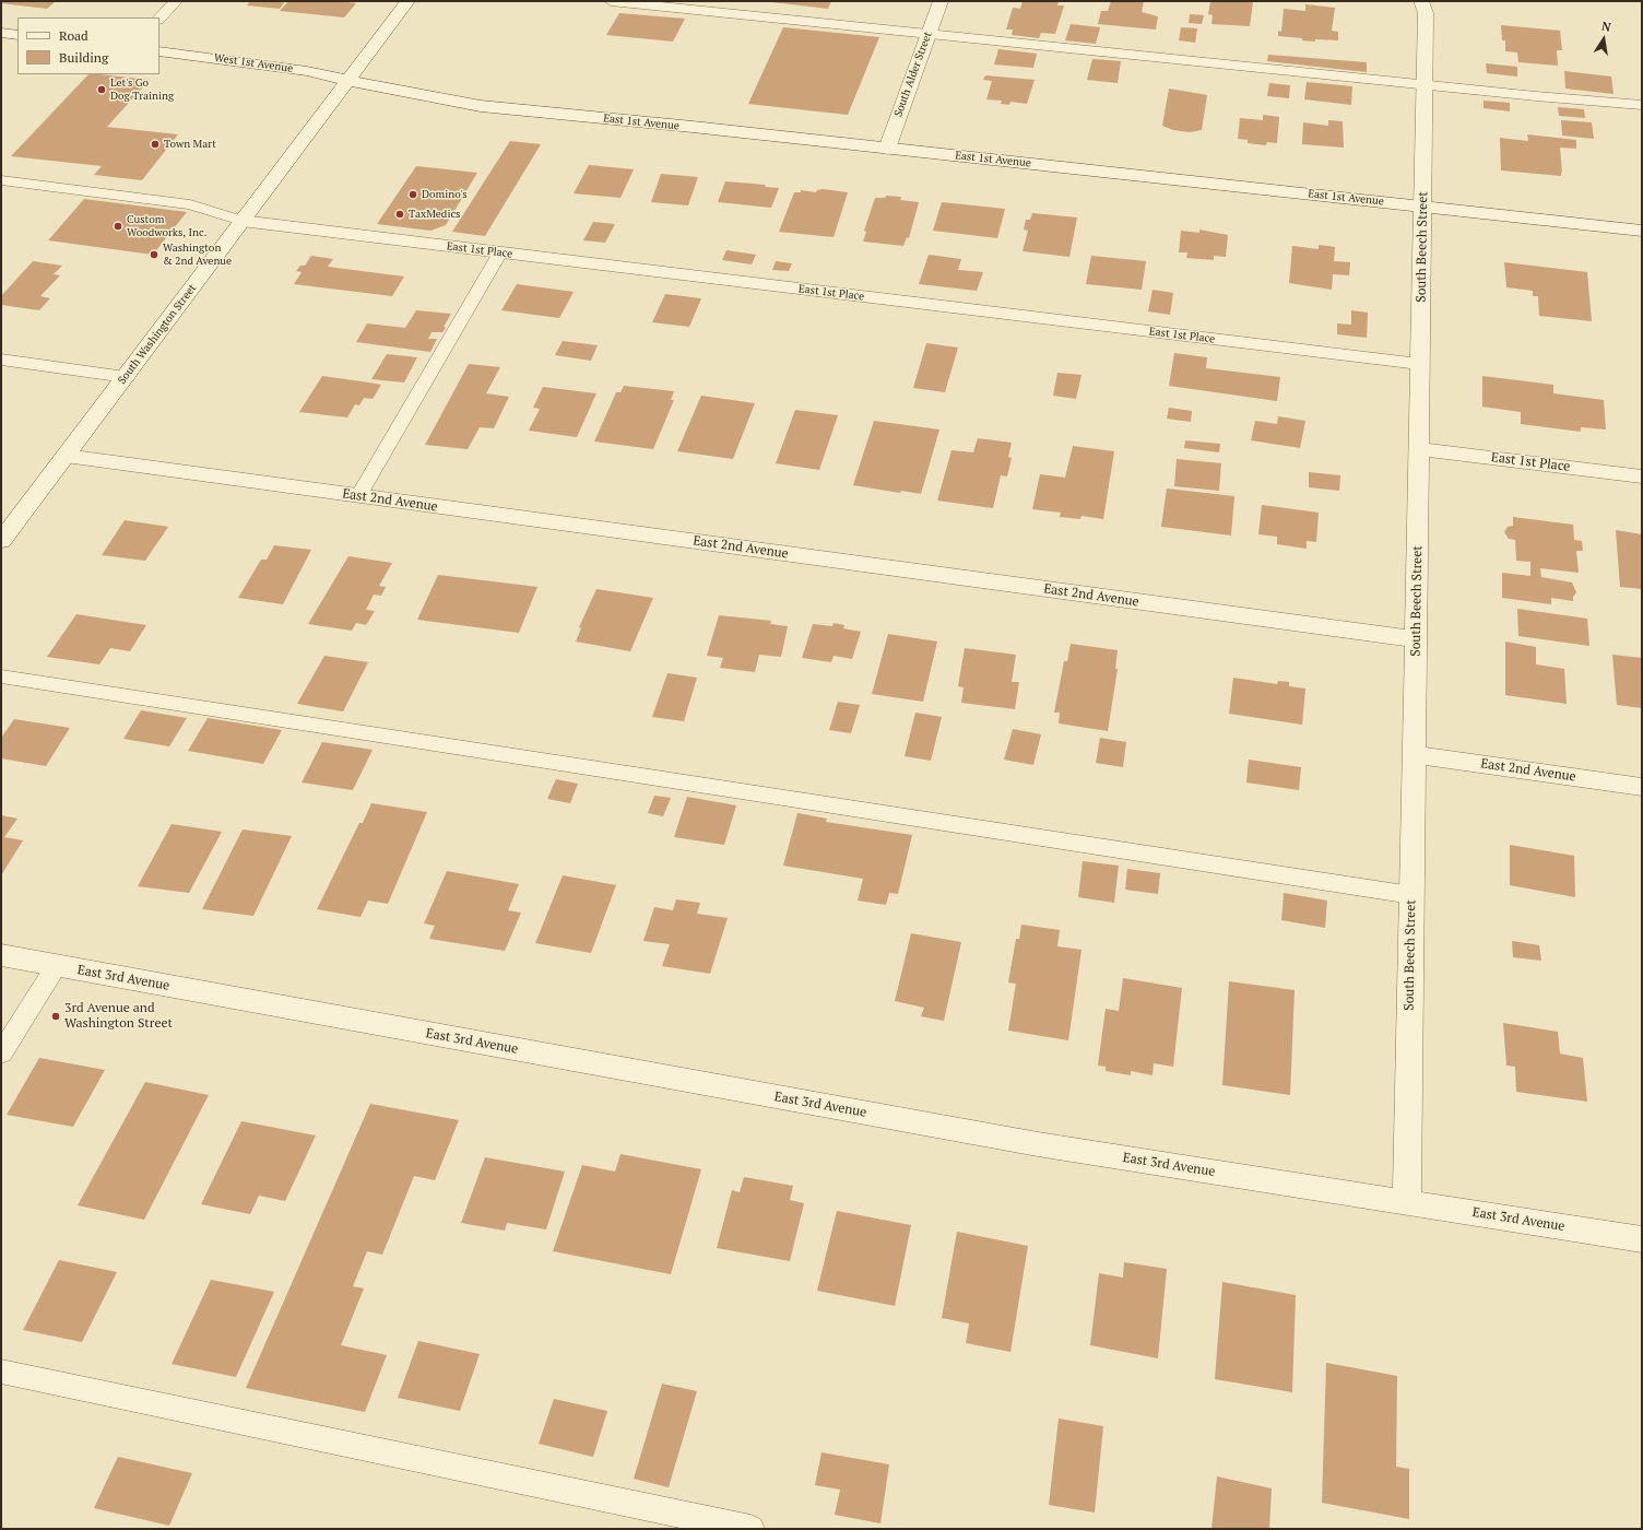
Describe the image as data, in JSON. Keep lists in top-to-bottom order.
{
  "streets": {
    "street": [
      "West 1st Avenue",
      "South Alder Street",
      "East 1st Avenue",
      "South Beech Street",
      "East 1st Place",
      "South Washington Street",
      "East 2nd Avenue",
      "East 3rd Avenue"
    ]
  },
  "crossings": [
    ["West 1st Avenue", "East 1st Avenue"],
    ["West 1st Avenue", "South Washington Street"],
    ["South Alder Street", "East 1st Avenue"],
    ["East 1st Avenue", "South Beech Street"],
    ["East 1st Avenue", "South Washington Street"],
    ["South Beech Street", "East 1st Place"],
    ["South Beech Street", "East 2nd Avenue"],
    ["South Beech Street", "East 3rd Avenue"],
    ["East 1st Place", "South Washington Street"],
    ["South Washington Street", "East 2nd Avenue"]
  ],
  "places": [
    "Let's Go Dog Training",
    "Town Mart",
    "Domino's",
    "TaxMedics",
    "Custom Woodworks, Inc.",
    "Washington & 2nd Avenue",
    "3rd Avenue and Washington Street"
  ],
  "legend": ["Road", "Building"],
  "north": "top"
}
